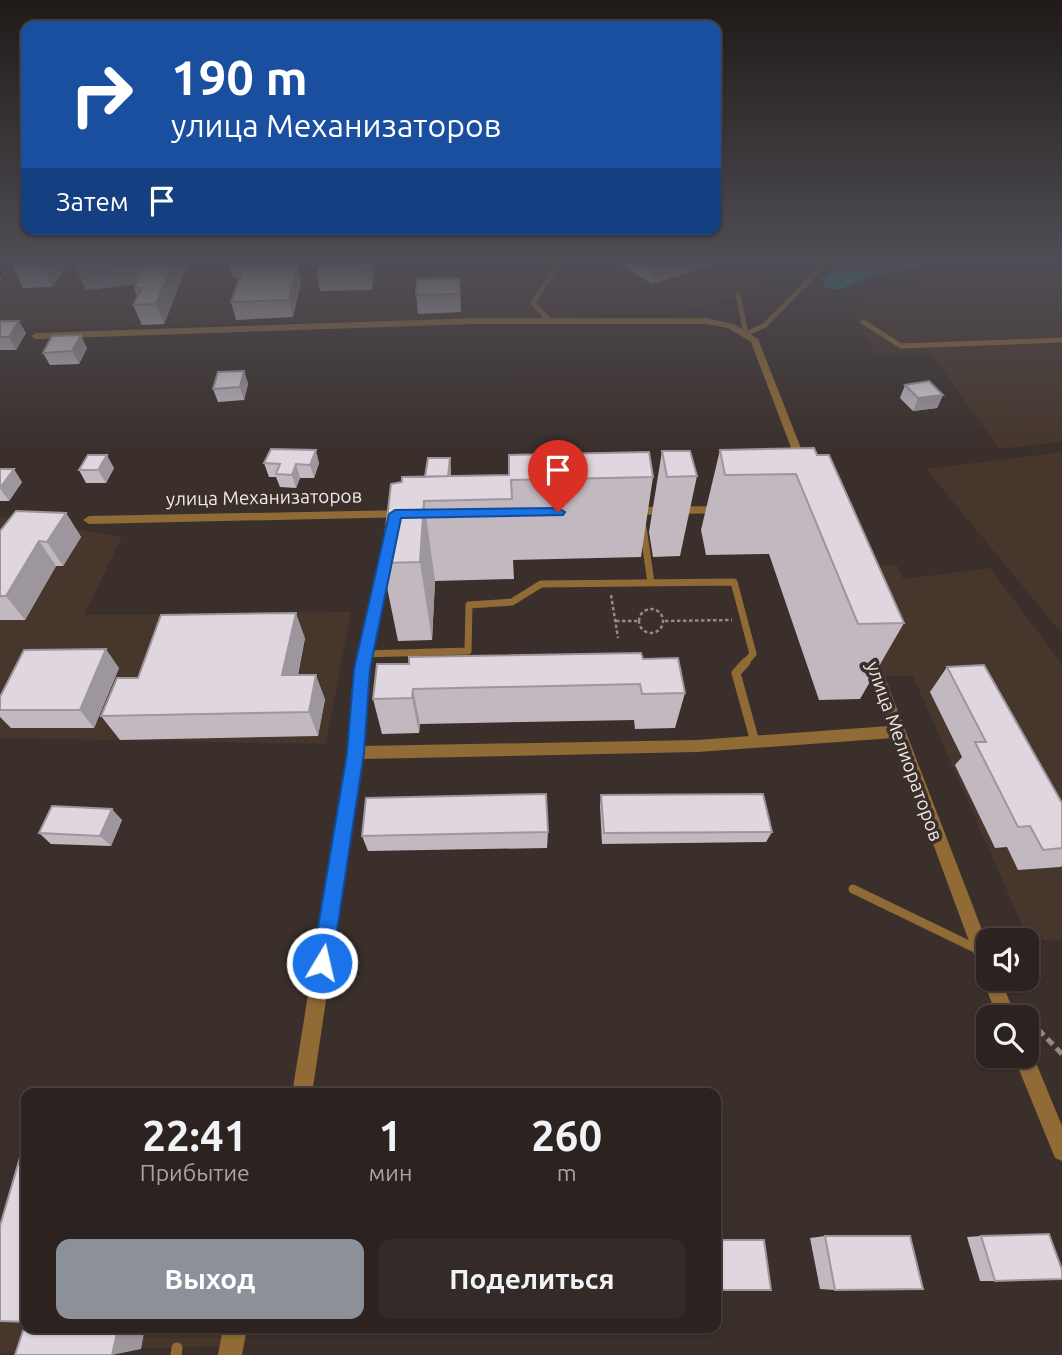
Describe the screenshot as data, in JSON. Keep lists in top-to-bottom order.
{
  "streets": {
    "street": ["улица Механизаторов", "улица Мелиораторов"]
  },
  "page": {
    "turn": ["190 m", "улица Механизаторов"],
    "then": "Затем",
    "eta": [
      "22:41",
      "Прибытие",
      "1",
      "мин",
      "260",
      "m"
    ],
    "buttons": ["Выход", "Поделиться"]
  }
}
